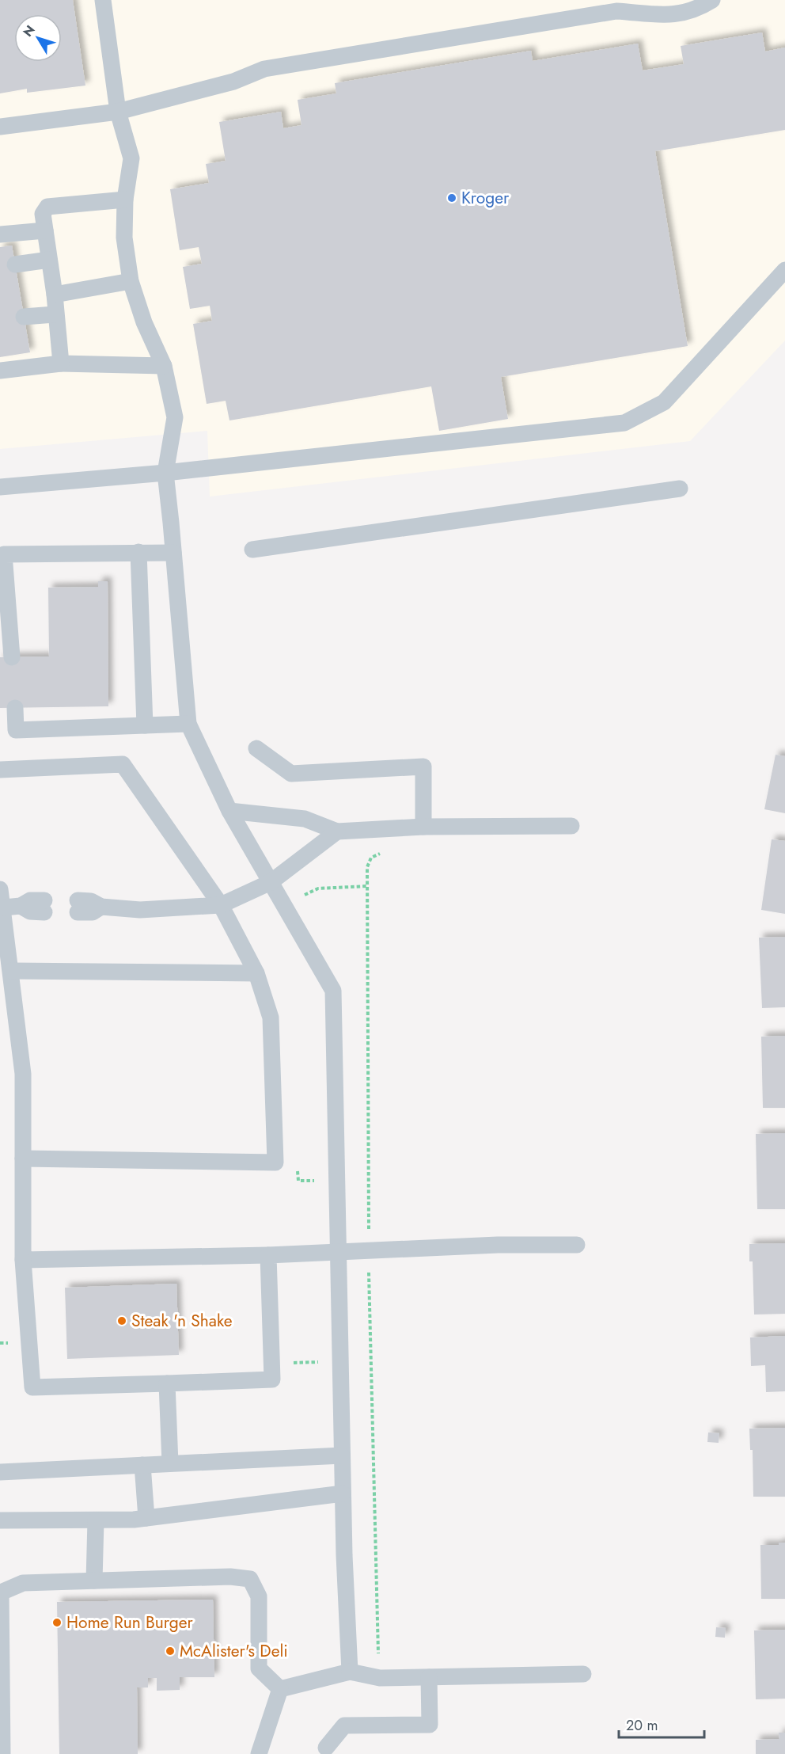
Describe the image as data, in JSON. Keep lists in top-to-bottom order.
{
  "places": [
    "Kroger",
    "Steak 'n Shake",
    "Home Run Burger",
    "McAlister's Deli"
  ],
  "scale_bar": "20 m",
  "north": "top left"
}
